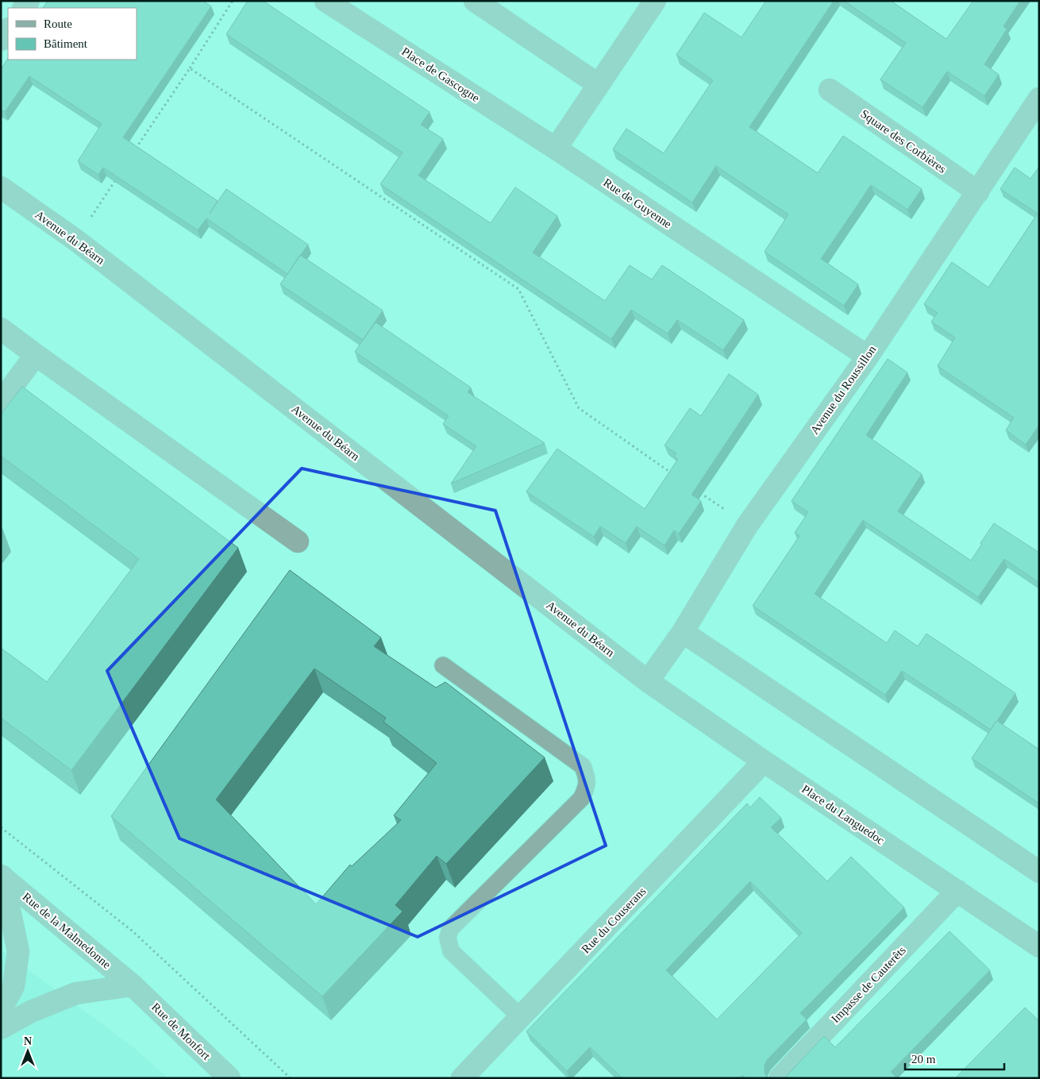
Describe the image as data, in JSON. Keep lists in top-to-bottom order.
{
  "streets": {
    "street": [
      "Place de Gascogne",
      "Square des Corbières",
      "Rue de Guyenne",
      "Avenue du Béarn",
      "Avenue du Roussillon",
      "Place du Languedoc",
      "Rue du Couserans",
      "Rue de la Malmedonne",
      "Impasse de Cauterêts",
      "Rue de Monfort"
    ]
  },
  "crossings": [
    ["Place de Gascogne", "Rue de Guyenne"],
    ["Square des Corbières", "Avenue du Roussillon"],
    ["Rue de Guyenne", "Avenue du Roussillon"],
    ["Avenue du Béarn", "Avenue du Roussillon"],
    ["Avenue du Béarn", "Place du Languedoc"],
    ["Avenue du Roussillon", "Place du Languedoc"],
    ["Place du Languedoc", "Rue du Couserans"],
    ["Place du Languedoc", "Impasse de Cauterêts"],
    ["Rue de la Malmedonne", "Rue de Monfort"]
  ],
  "legend": ["Route", "Bâtiment"],
  "scale_bar": "20 m",
  "north": "top"
}
